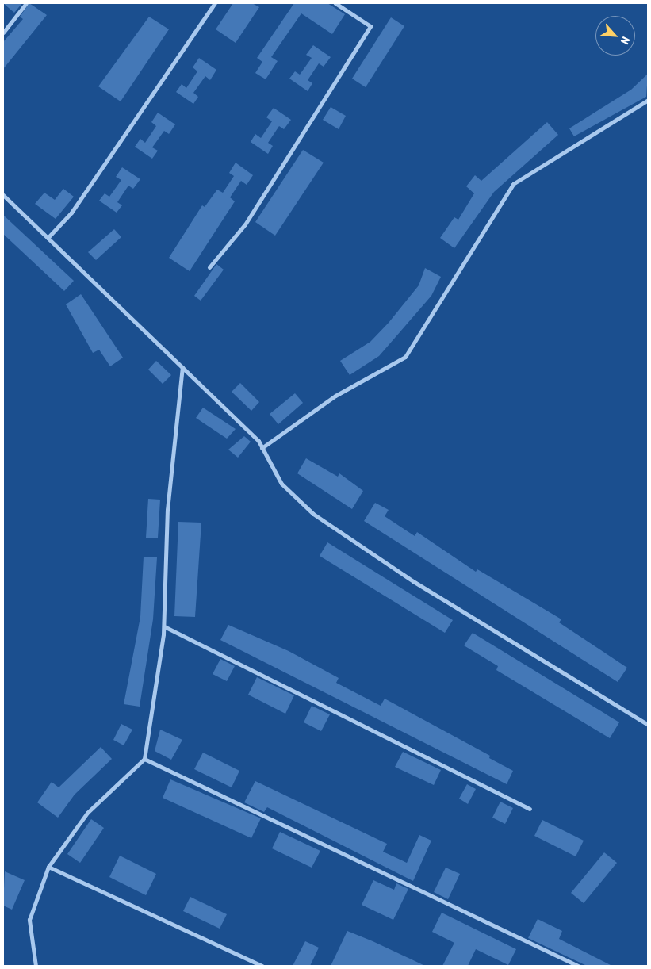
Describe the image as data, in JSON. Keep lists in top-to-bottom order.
{
  "north": "bottom right"
}
